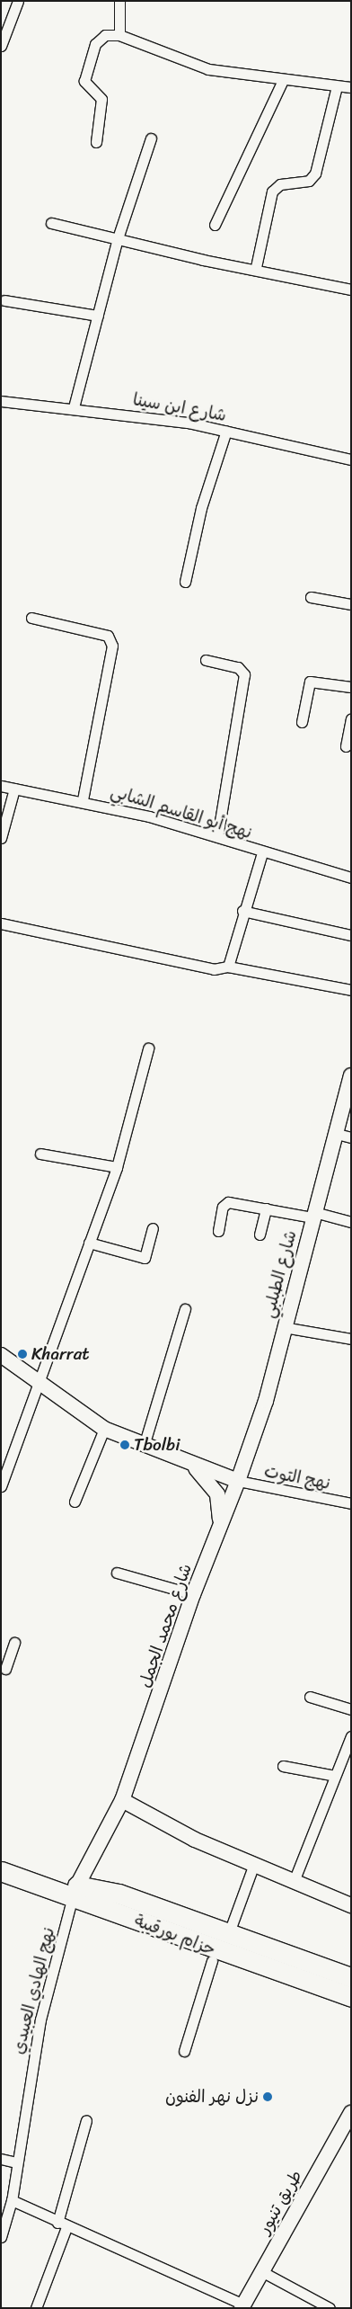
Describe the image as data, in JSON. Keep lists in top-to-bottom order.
{
  "streets": {
    "highway": ["حزام بورقيبة"],
    "street": [
      "شارع ابن سينا",
      "نهج أبو القاسم الشابي",
      "شارع الطبلبي",
      "نهج التوت",
      "شارع محمد الجمل",
      "نهج الهادي العبيدي",
      "طريق تنيور"
    ]
  },
  "crossings": [
    ["شارع الطبلبي", "نهج التوت"],
    ["شارع الطبلبي", "شارع محمد الجمل"],
    ["نهج التوت", "شارع محمد الجمل"],
    ["شارع محمد الجمل", "حزام بورقيبة"],
    ["شارع محمد الجمل", "نهج الهادي العبيدي"],
    ["حزام بورقيبة", "نهج الهادي العبيدي"]
  ],
  "places": ["Kharrat", "Tbolbi", "نزل نهر الفنون"]
}
